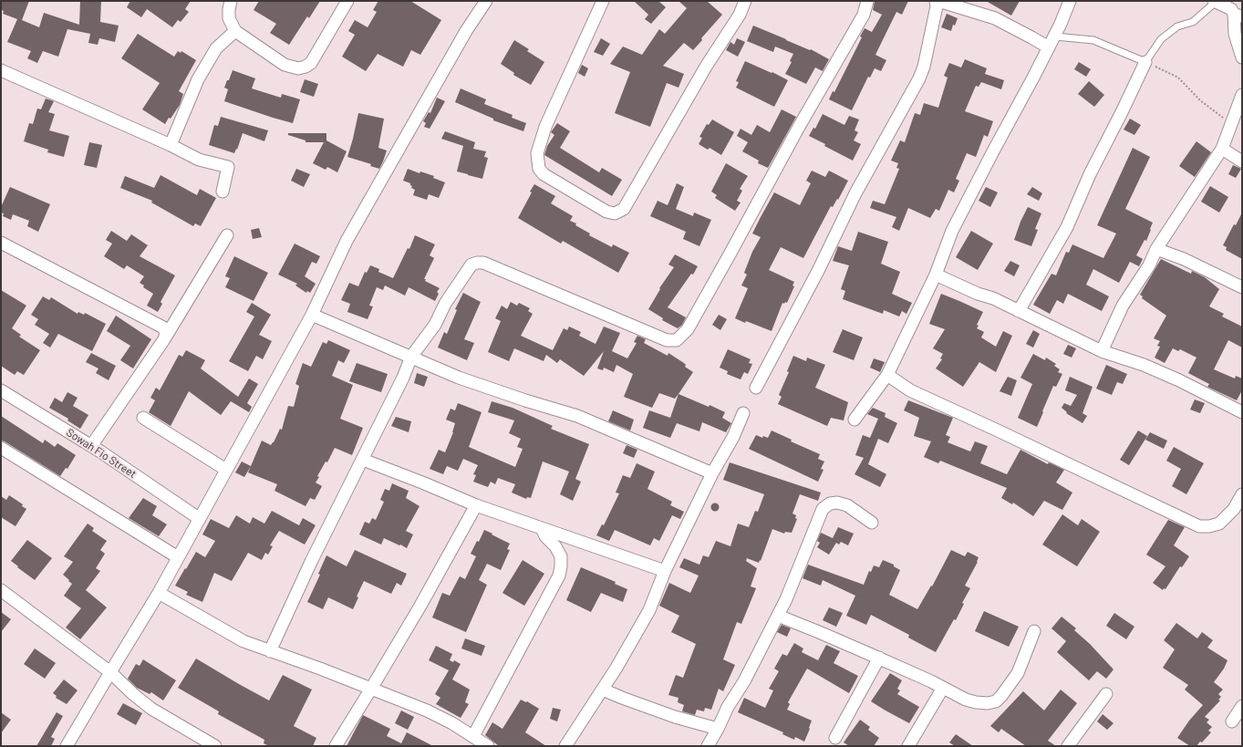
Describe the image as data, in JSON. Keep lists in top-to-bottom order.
{
  "streets": {
    "street": ["Sowah Fio Street"]
  }
}
